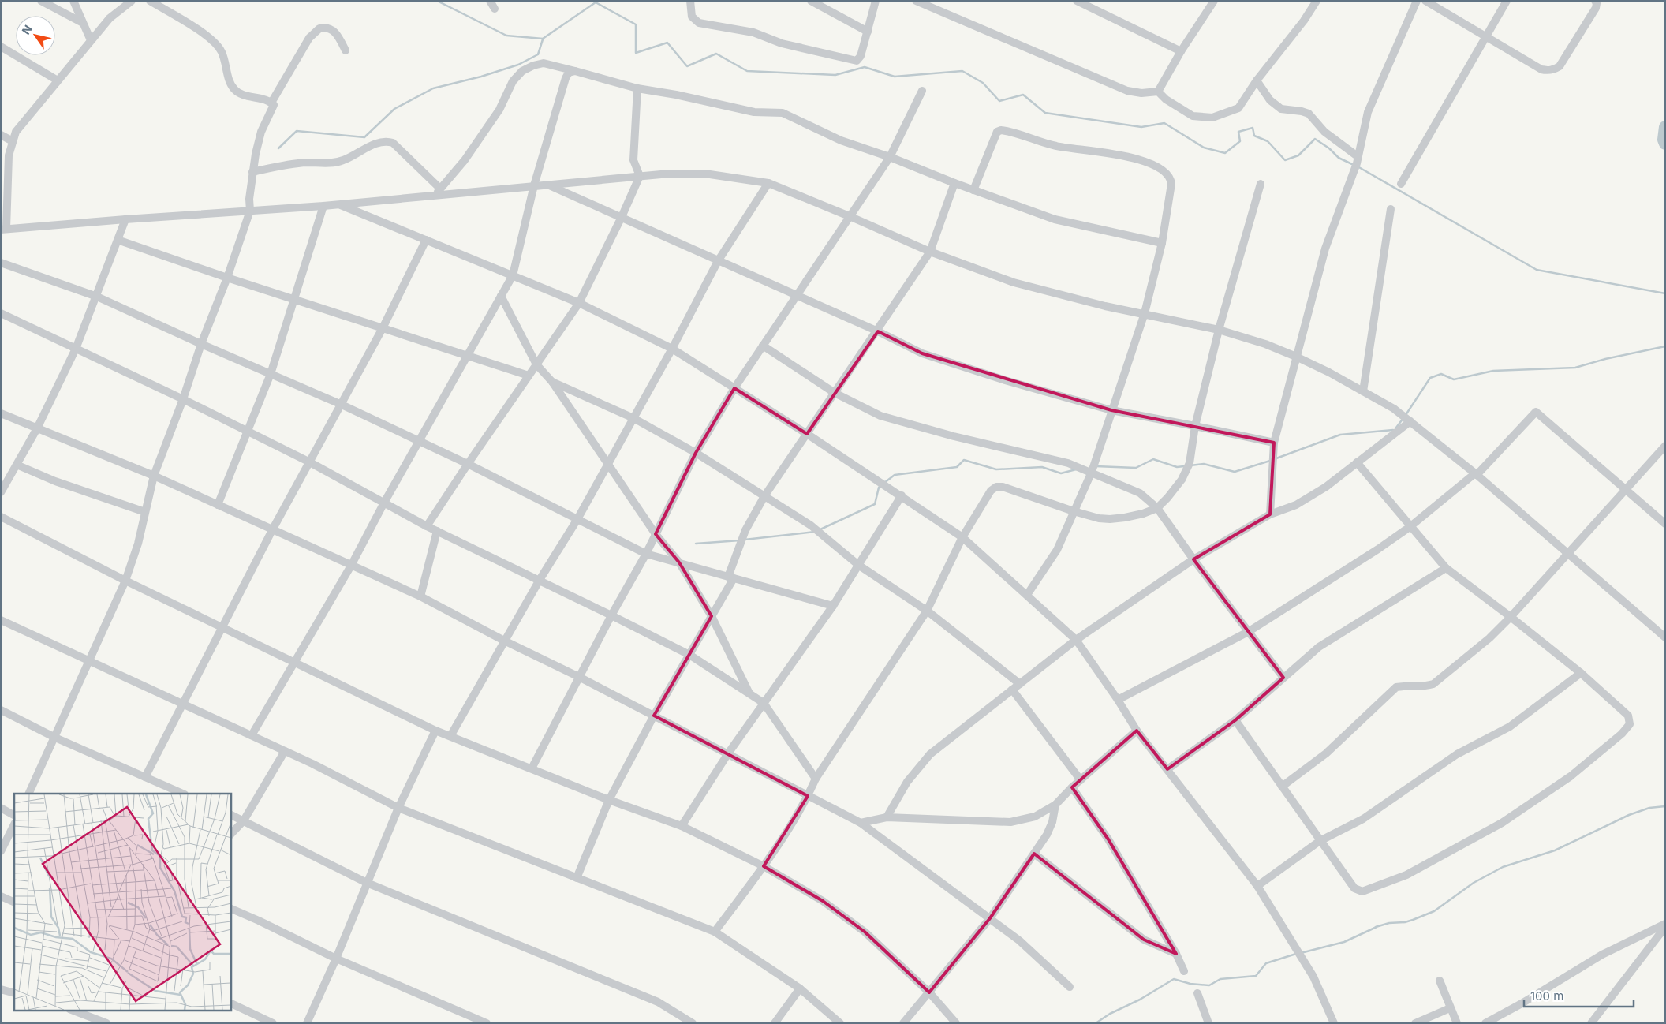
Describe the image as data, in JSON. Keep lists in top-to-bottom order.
{
  "scale_bar": "100 m",
  "north": "top left"
}
